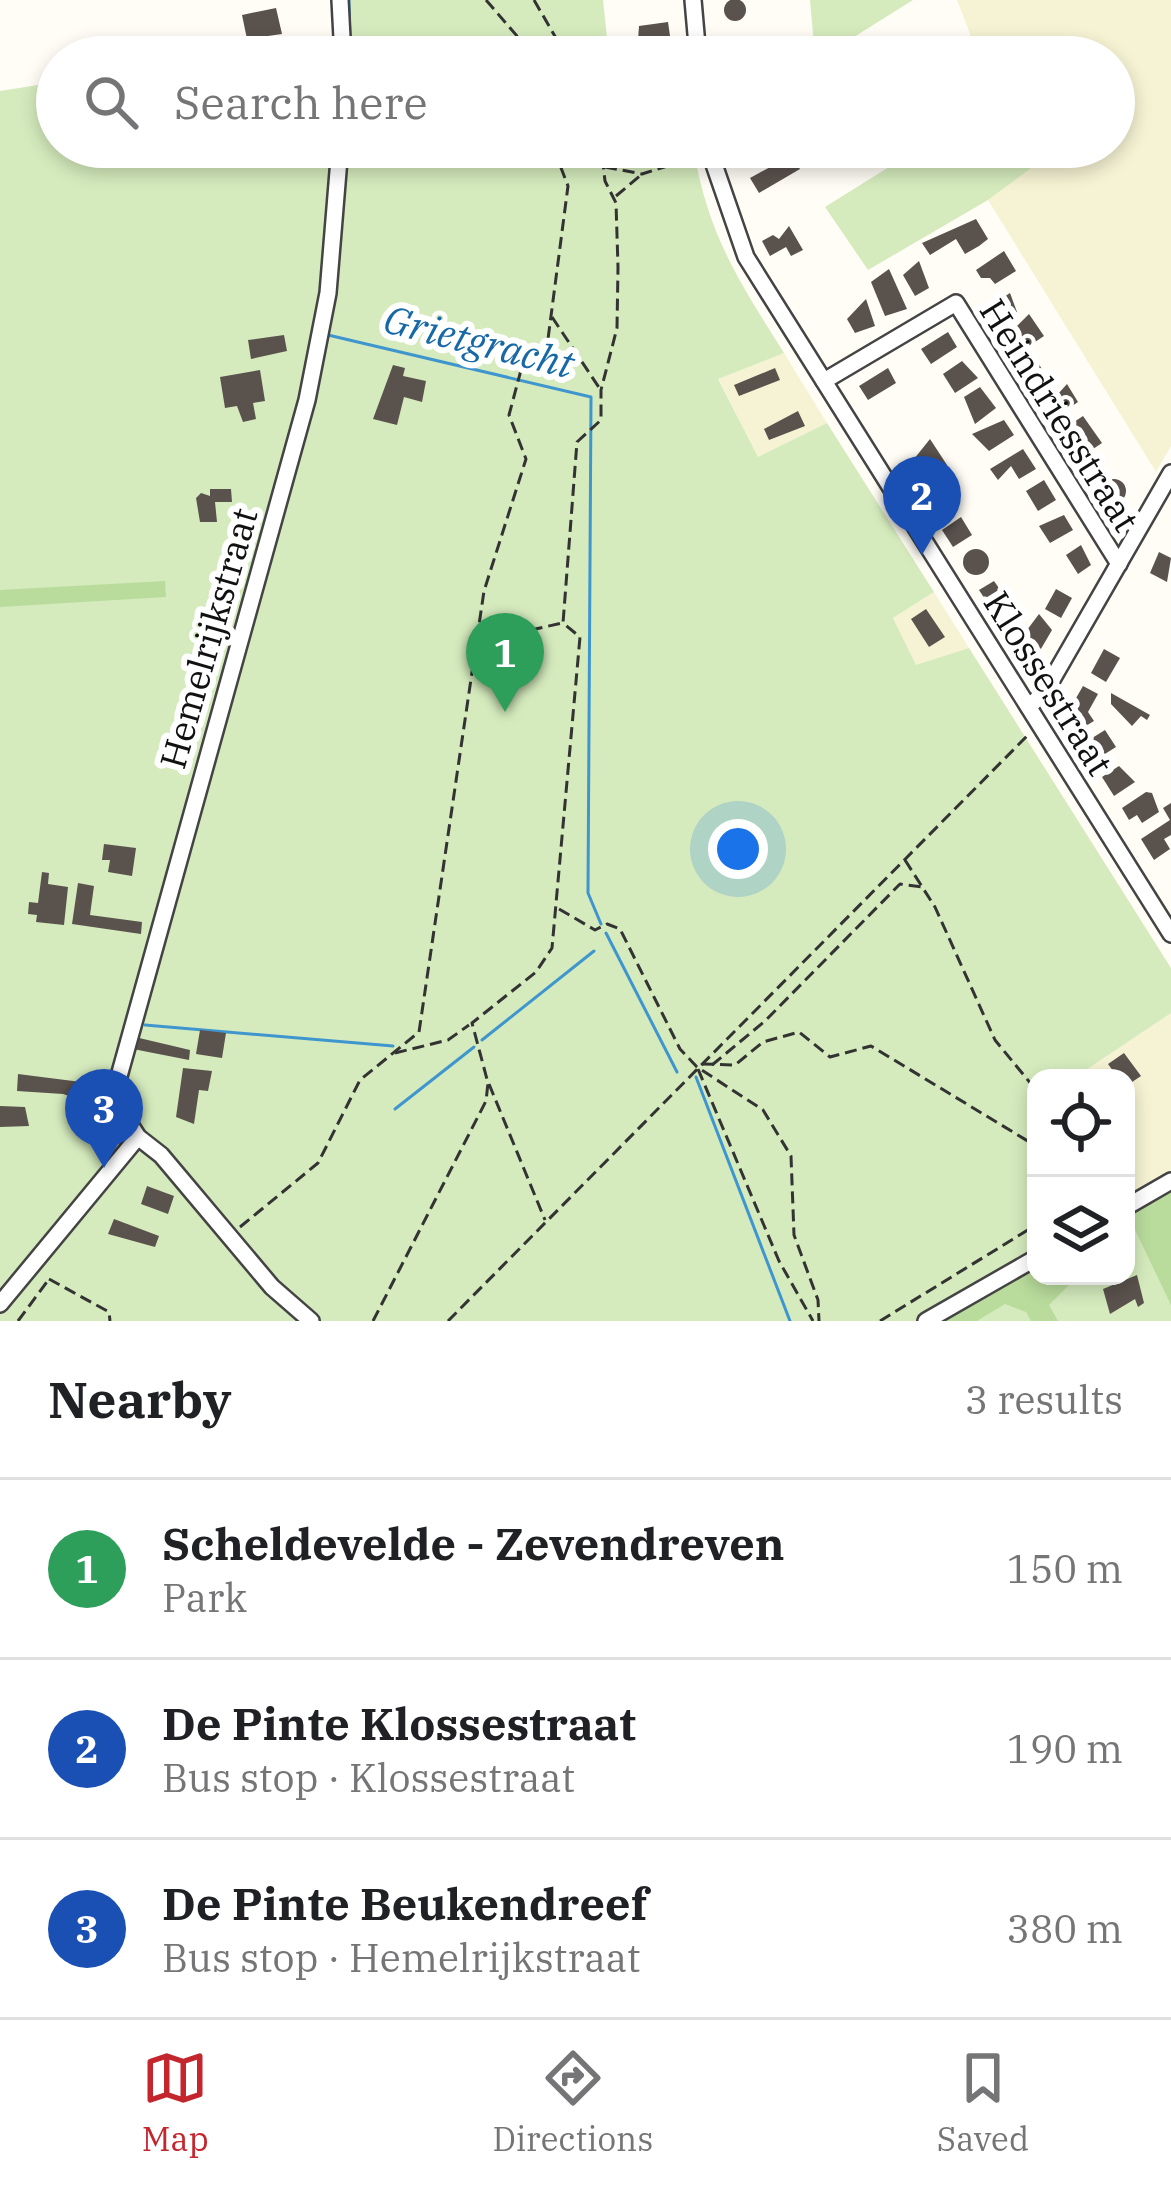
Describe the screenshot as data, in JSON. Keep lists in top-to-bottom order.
{
  "streets": {
    "street": ["Heindriesstraat", "Hemelrijkstraat", "Klossestraat"]
  },
  "crossings": [
    ["Heindriesstraat", "Klossestraat"]
  ],
  "water": ["Grietgracht"],
  "page": {
    "search": "Search here",
    "pins": ["2", "1", "3"],
    "heading": ["Nearby", "3 results"],
    "list": [
      {
        "mark": "1",
        "name": "Scheldevelde - Zevendreven",
        "note": "Park",
        "value": "150 m"
      },
      {
        "mark": "2",
        "name": "De Pinte Klossestraat",
        "note": "Bus stop · Klossestraat",
        "value": "190 m"
      },
      {
        "mark": "3",
        "name": "De Pinte Beukendreef",
        "note": "Bus stop · Hemelrijkstraat",
        "value": "380 m"
      }
    ],
    "nav": ["Map", "Directions", "Saved"]
  }
}
